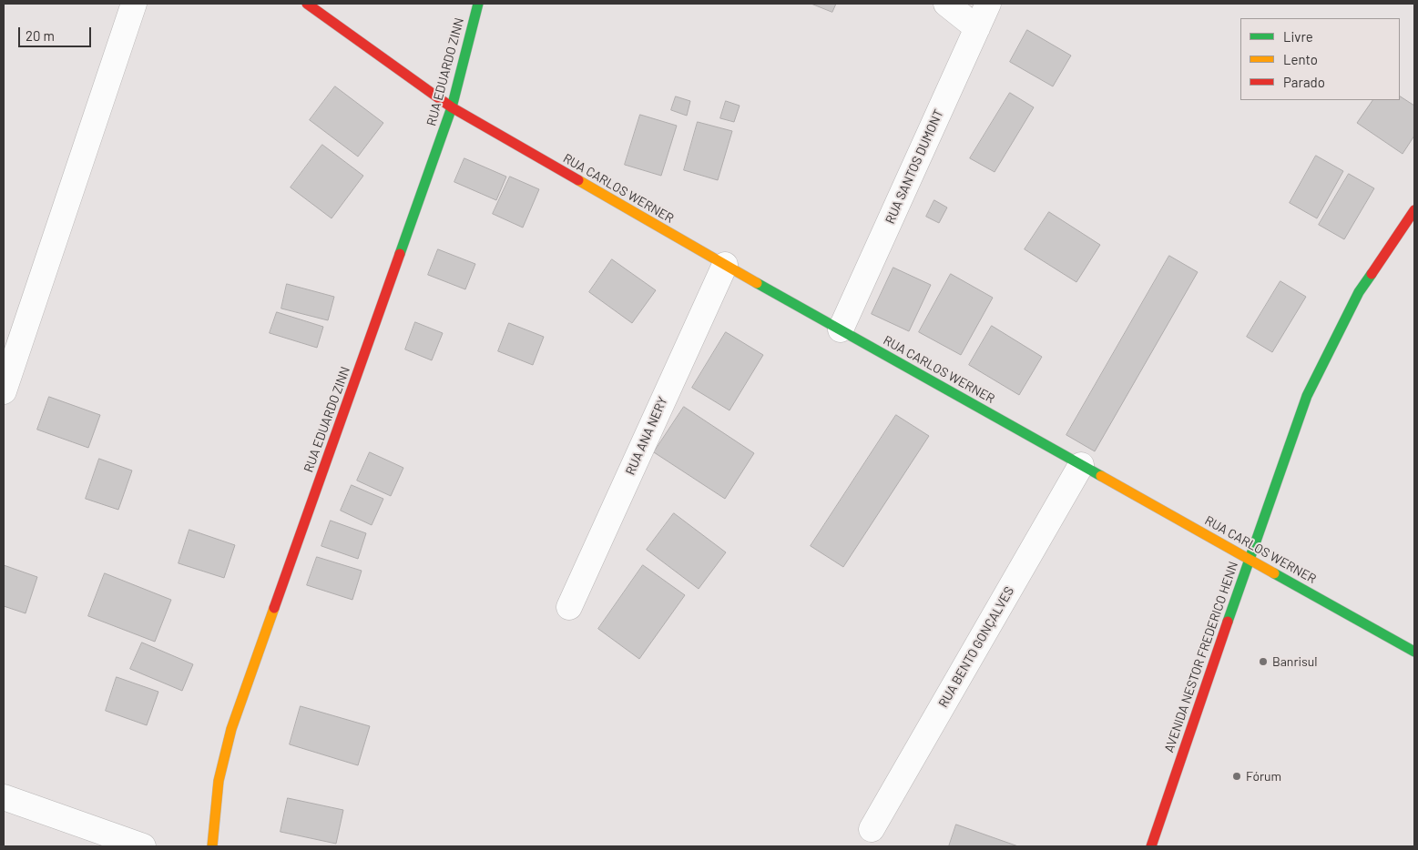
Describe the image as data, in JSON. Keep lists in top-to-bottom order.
{
  "streets": {
    "street": [
      "RUA EDUARDO ZINN",
      "RUA SANTOS DUMONT",
      "RUA CARLOS WERNER",
      "RUA ANA NERY",
      "RUA BENTO GONÇALVES",
      "AVENIDA NESTOR FREDERICO HENN"
    ]
  },
  "crossings": [
    ["RUA EDUARDO ZINN", "RUA CARLOS WERNER"],
    ["RUA SANTOS DUMONT", "RUA CARLOS WERNER"],
    ["RUA CARLOS WERNER", "RUA ANA NERY"],
    ["RUA CARLOS WERNER", "RUA BENTO GONÇALVES"],
    ["RUA CARLOS WERNER", "AVENIDA NESTOR FREDERICO HENN"]
  ],
  "places": ["Banrisul", "Fórum"],
  "legend": ["Livre", "Lento", "Parado"],
  "scale_bar": "20 m"
}
